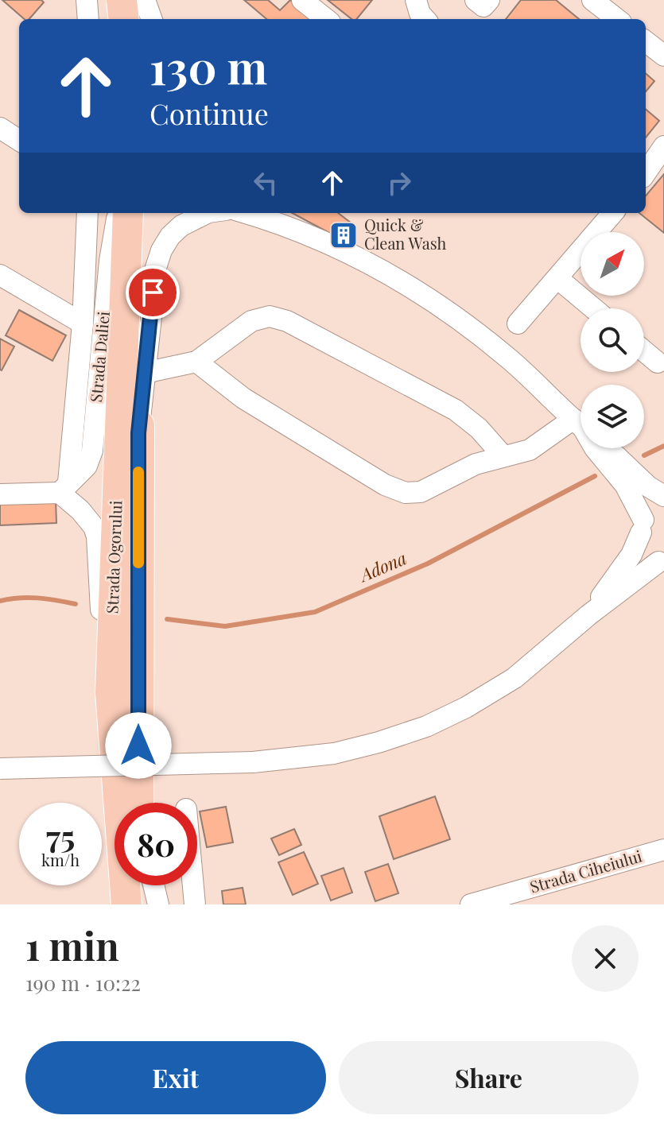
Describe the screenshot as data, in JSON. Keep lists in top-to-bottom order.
{
  "streets": {
    "highway": ["Strada Ogorului"],
    "street": ["Strada Daliei", "Strada Ciheiului"]
  },
  "water": ["Adona"],
  "places": {
    "building": ["Quick & Clean Wash"]
  },
  "north": "top right",
  "page": {
    "turn": ["130 m", "Continue"],
    "speed": "75 km/h",
    "limit": "80",
    "heading": ["1 min", "190 m · 10:22"],
    "buttons": ["Exit", "Share"]
  }
}
